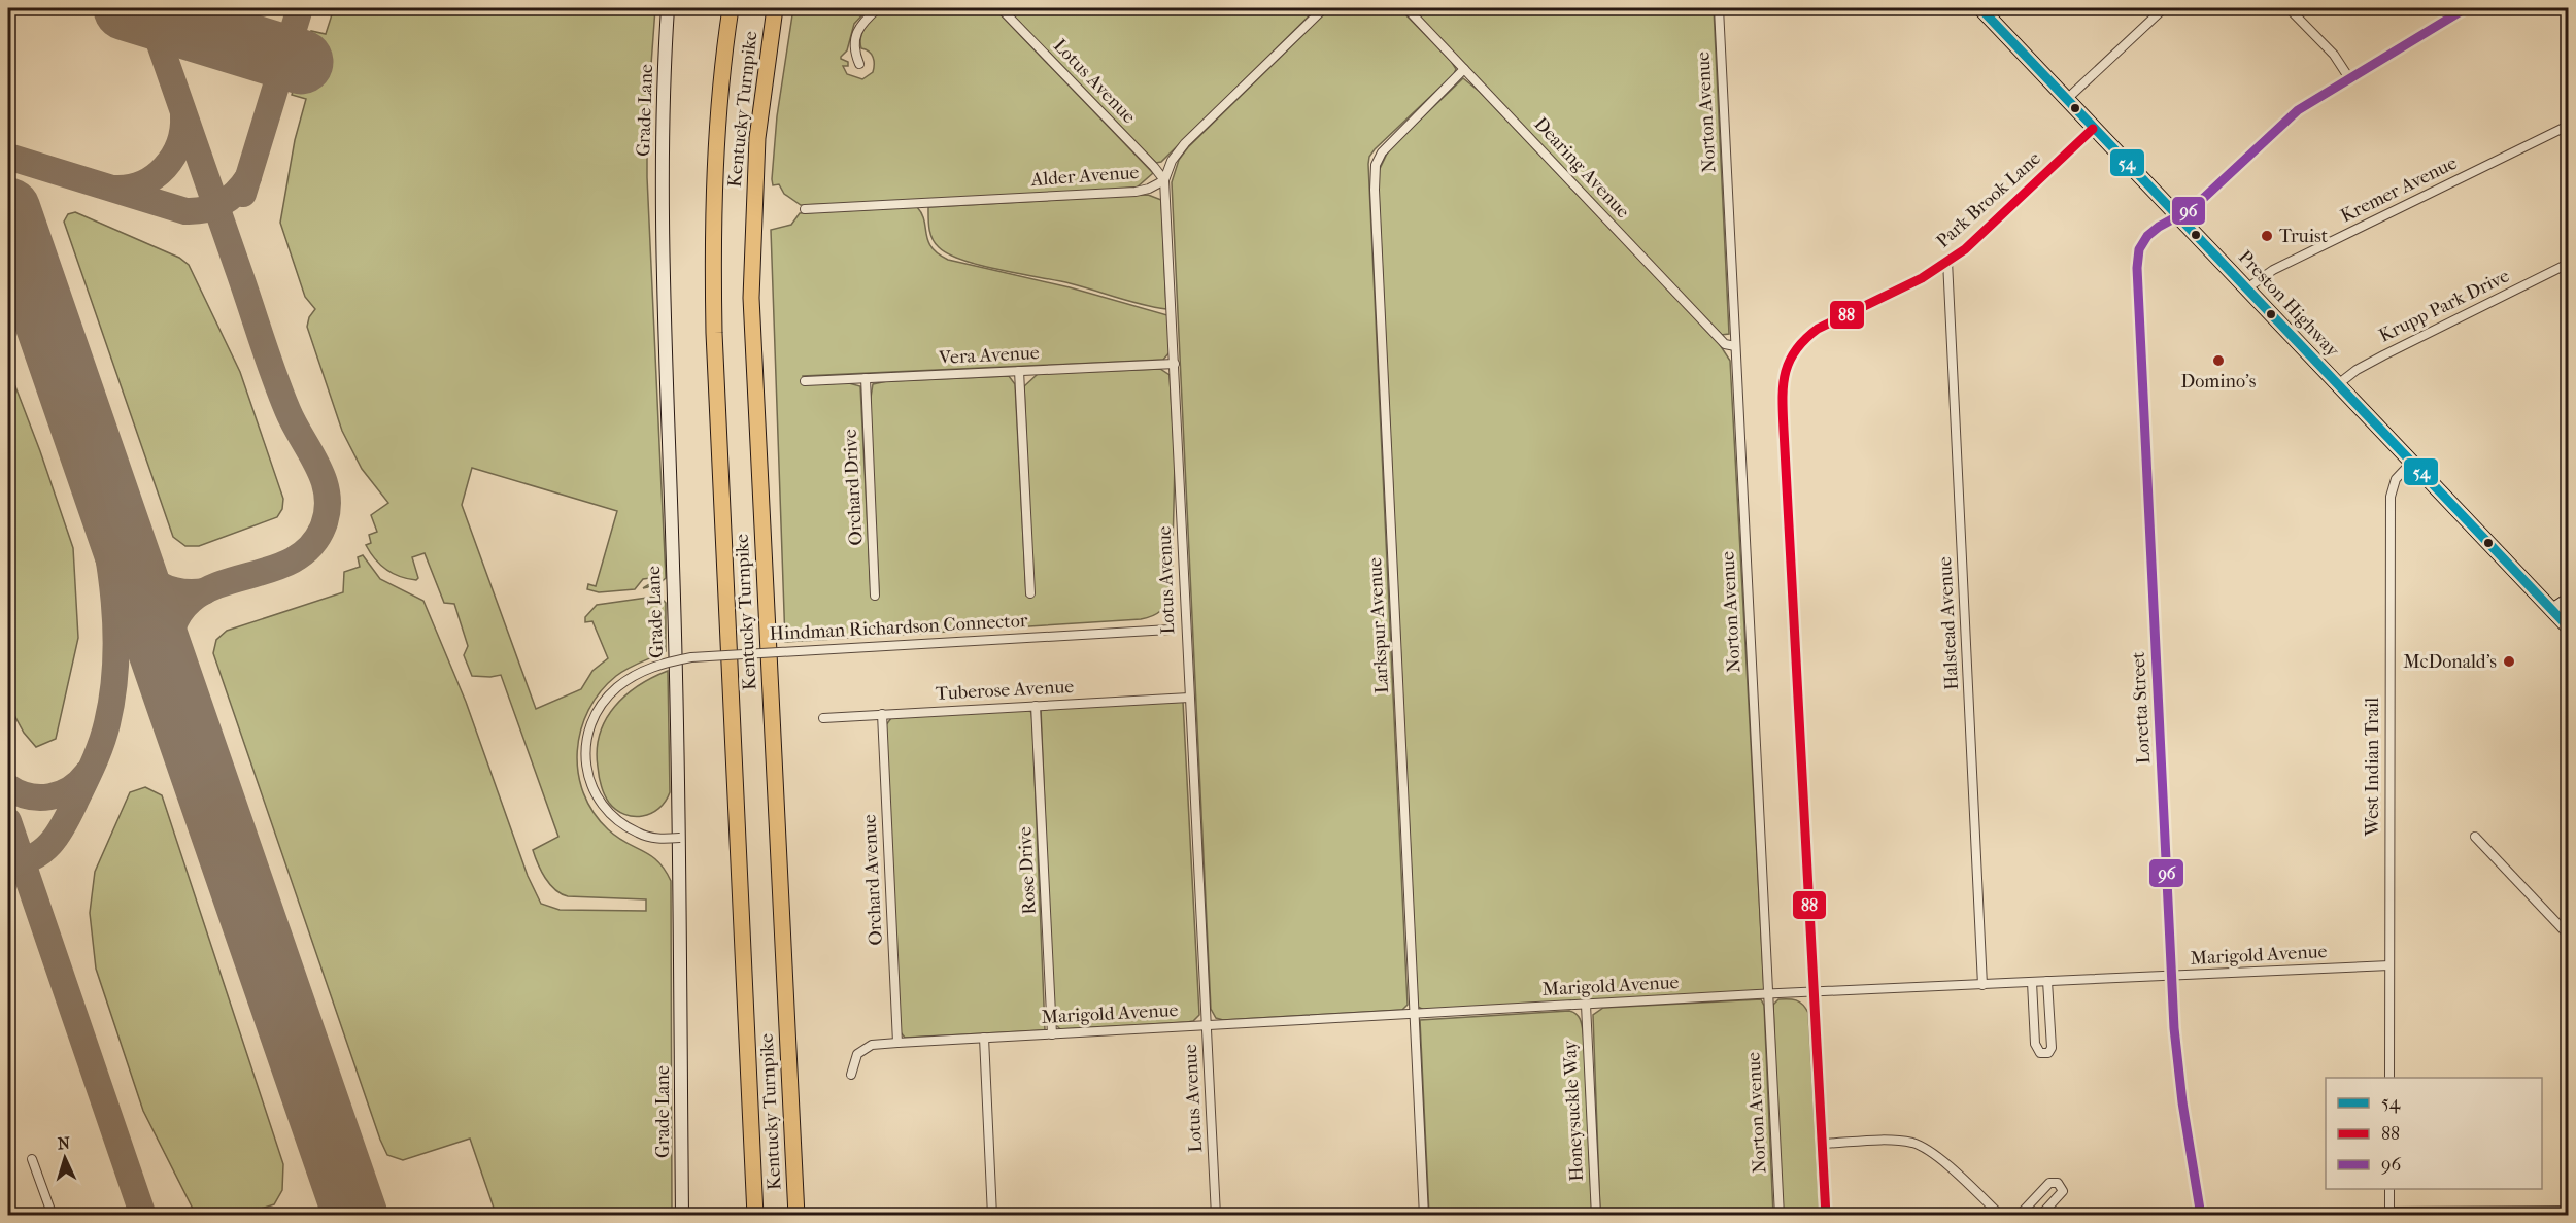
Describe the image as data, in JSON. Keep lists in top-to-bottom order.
{
  "streets": {
    "highway": ["Kentucky Turnpike"],
    "main road": ["Grade Lane", "Preston Highway"],
    "street": [
      "Lotus Avenue",
      "Norton Avenue",
      "Dearing Avenue",
      "Alder Avenue",
      "Kremer Avenue",
      "Park Brook Lane",
      "Krupp Park Drive",
      "Vera Avenue",
      "Orchard Drive",
      "Halstead Avenue",
      "Larkspur Avenue",
      "Hindman Richardson Connector",
      "Tuberose Avenue",
      "Loretta Street",
      "West Indian Trail",
      "Rose Drive",
      "Orchard Avenue",
      "Marigold Avenue",
      "Honeysuckle Way"
    ]
  },
  "crossings": [
    ["Lotus Avenue", "Alder Avenue"],
    ["Lotus Avenue", "Vera Avenue"],
    ["Lotus Avenue", "Hindman Richardson Connector"],
    ["Lotus Avenue", "Tuberose Avenue"],
    ["Lotus Avenue", "Marigold Avenue"],
    ["Grade Lane", "Hindman Richardson Connector"],
    ["Norton Avenue", "Dearing Avenue"],
    ["Norton Avenue", "Marigold Avenue"],
    ["Dearing Avenue", "Larkspur Avenue"],
    ["Kremer Avenue", "Preston Highway"],
    ["Park Brook Lane", "Preston Highway"],
    ["Park Brook Lane", "Halstead Avenue"],
    ["Park Brook Lane", "Marigold Avenue"],
    ["Preston Highway", "Krupp Park Drive"],
    ["Preston Highway", "Loretta Street"],
    ["Preston Highway", "West Indian Trail"],
    ["Vera Avenue", "Orchard Drive"],
    ["Halstead Avenue", "Marigold Avenue"],
    ["Larkspur Avenue", "Marigold Avenue"],
    ["Tuberose Avenue", "Rose Drive"],
    ["Tuberose Avenue", "Orchard Avenue"],
    ["Loretta Street", "Marigold Avenue"],
    ["West Indian Trail", "Marigold Avenue"],
    ["Rose Drive", "Marigold Avenue"],
    ["Orchard Avenue", "Marigold Avenue"],
    ["Marigold Avenue", "Honeysuckle Way"]
  ],
  "places": ["Truist", "Domino's", "McDonald's"],
  "lines": ["transit line 54", "transit line 96", "transit line 88"],
  "legend": ["54", "88", "96"],
  "north": "top"
}
